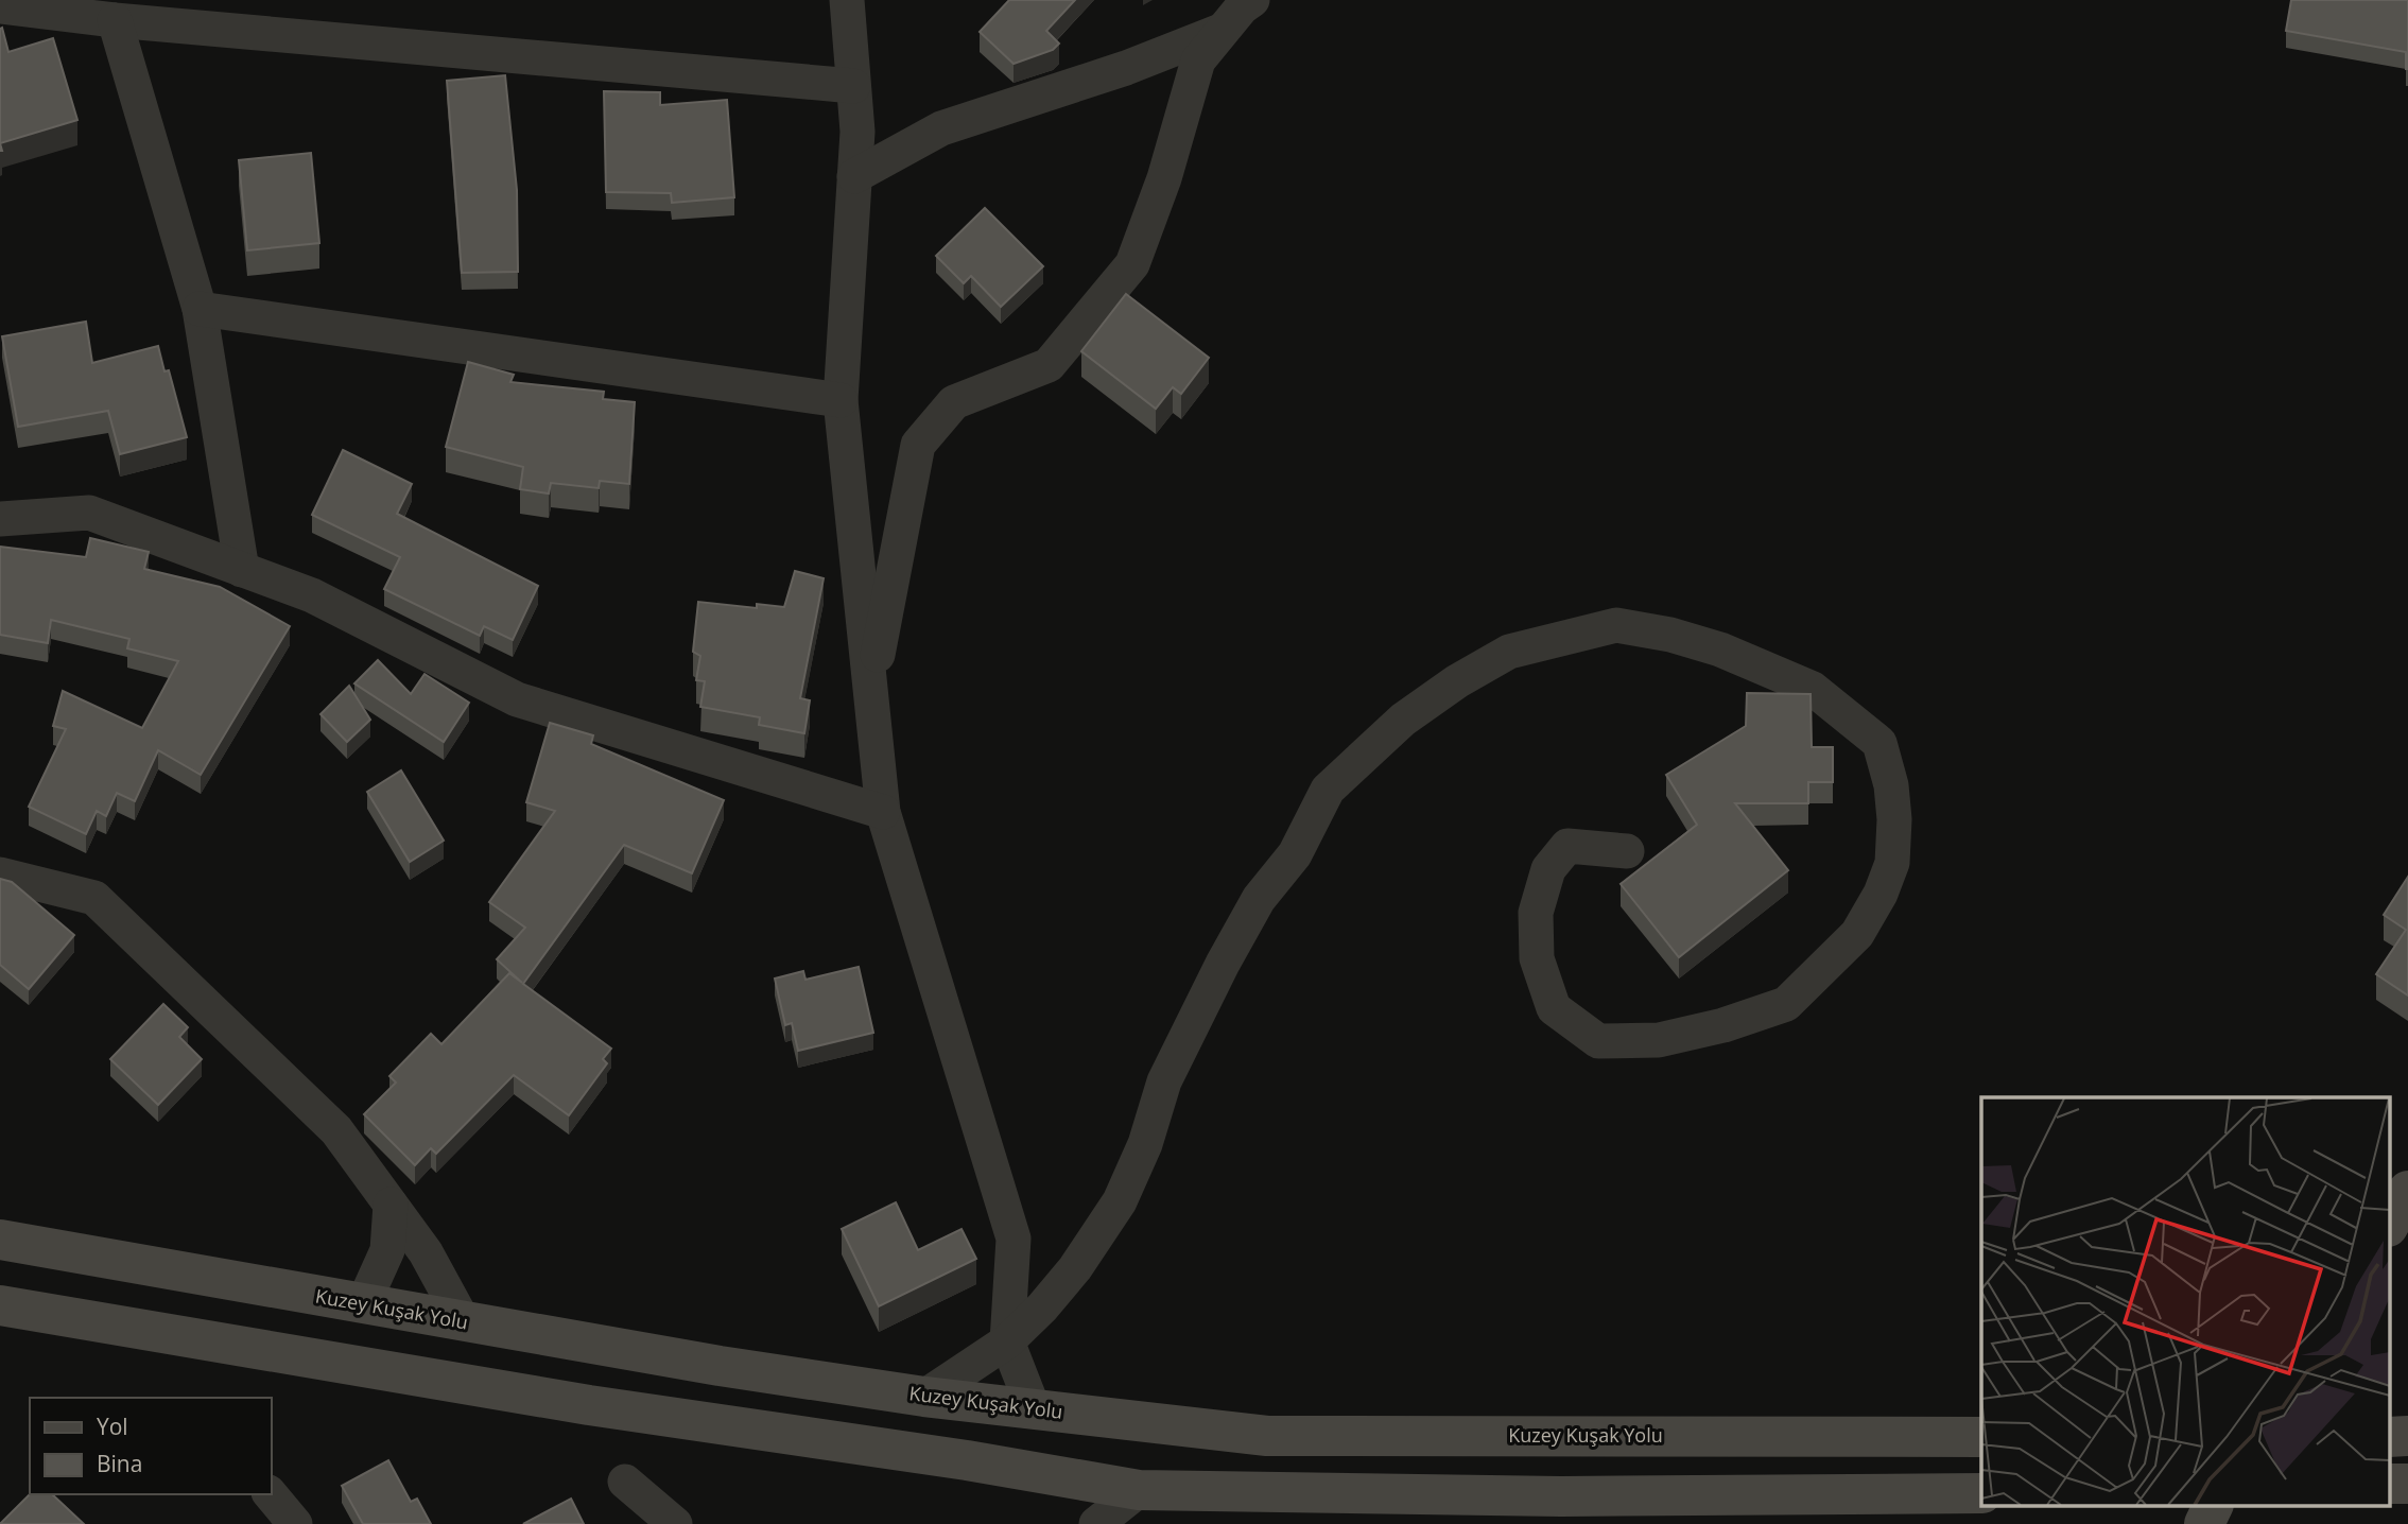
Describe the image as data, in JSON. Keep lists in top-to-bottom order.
{
  "streets": {
    "main road": ["Kuzey Kuşak Yolu"]
  },
  "legend": ["Yol", "Bina"]
}
